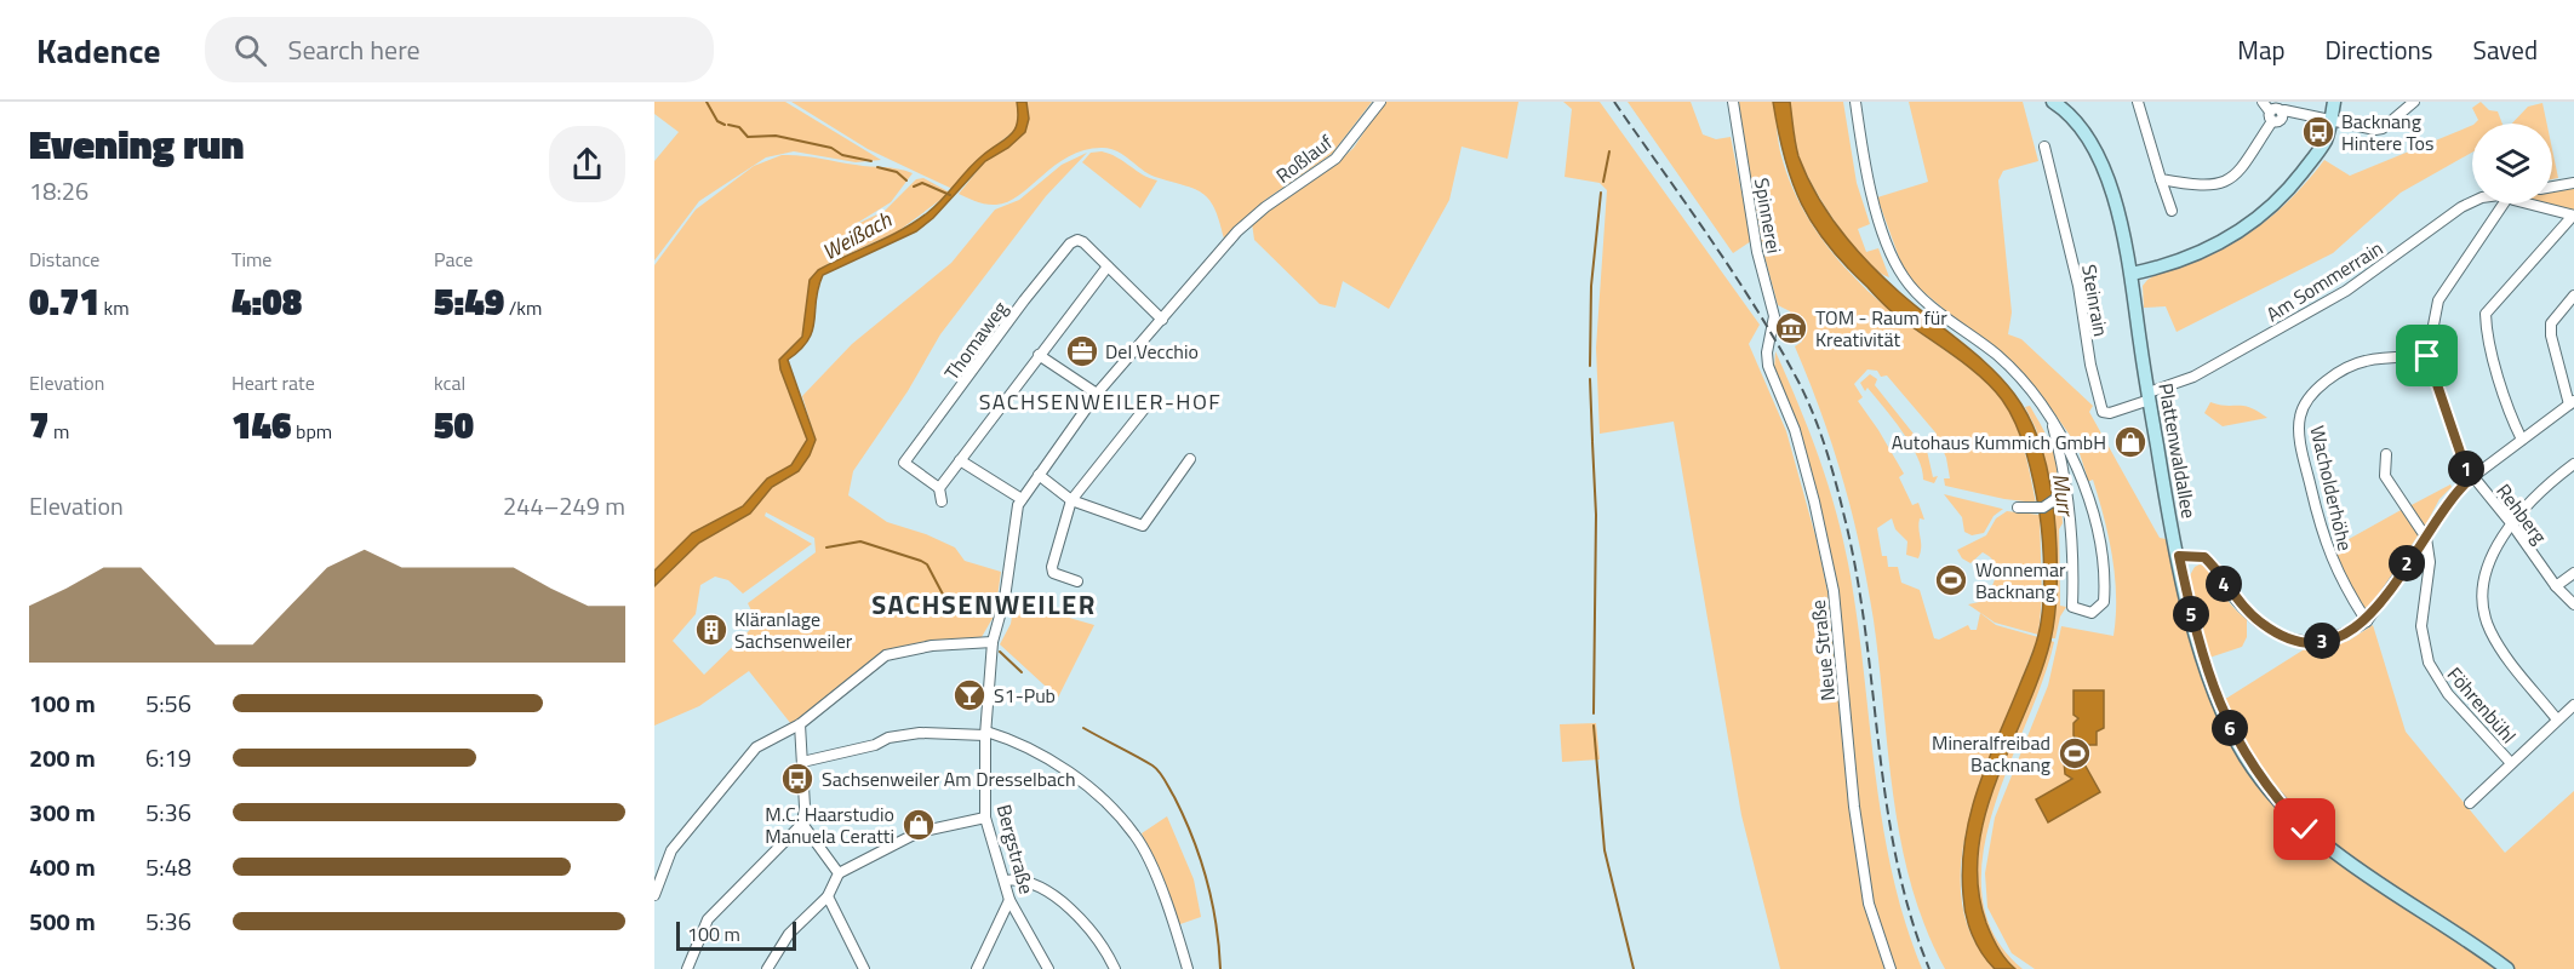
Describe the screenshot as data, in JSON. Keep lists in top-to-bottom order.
{
  "streets": {
    "street": [
      "Roßlauf",
      "Spinnerei",
      "Am Sommerrain",
      "Steinrain",
      "Thomaweg",
      "Plattenwaldallee",
      "Wacholderhöhe",
      "Rehberg",
      "Neue Straße",
      "Föhrenbühl",
      "Bergstraße"
    ]
  },
  "crossings": [
    ["Roßlauf", "Bergstraße"],
    ["Spinnerei", "Neue Straße"],
    ["Am Sommerrain", "Steinrain"],
    ["Am Sommerrain", "Plattenwaldallee"],
    ["Steinrain", "Plattenwaldallee"],
    ["Wacholderhöhe", "Rehberg"]
  ],
  "districts": ["SACHSENWEILER-HOF", "SACHSENWEILER"],
  "water": ["Weißach", "Murr"],
  "places": {
    "bus stop": ["Backnang Hintere Tos", "Sachsenweiler Am Dresselbach"],
    "museum": ["TOM - Raum für Kreativität"],
    "office": ["Del Vecchio"],
    "shop": ["Autohaus Kummich GmbH", "M.C. Haarstudio Manuela Ceratti"],
    "sports": ["Wonnemar Backnang", "Mineralfreibad Backnang"],
    "building": ["Kläranlage Sachsenweiler"],
    "bar": ["S1-Pub"]
  },
  "scale_bar": "100 m",
  "page": {
    "header": "Kadence",
    "search": "Search here",
    "nav": ["Map", "Directions", "Saved"],
    "heading": ["Evening run", "18:26"],
    "stats": [
      ["Distance", "0.71 km"],
      ["Time", "4:08"],
      ["Pace", "5:49 /km"],
      ["Elevation", "7 m"],
      ["Heart rate", "146 bpm"],
      ["kcal", "50"]
    ],
    "pins": [
      "1",
      "2",
      "4",
      "5",
      "3",
      "6"
    ],
    "chart": ["Elevation", "244–249 m"],
    "list": [
      {
        "name": "100 m",
        "note": "5:56"
      },
      {
        "name": "200 m",
        "note": "6:19"
      },
      {
        "name": "300 m",
        "note": "5:36"
      },
      {
        "name": "400 m",
        "note": "5:48"
      },
      {
        "name": "500 m",
        "note": "5:36"
      }
    ],
    "scale": "100 m"
  }
}
